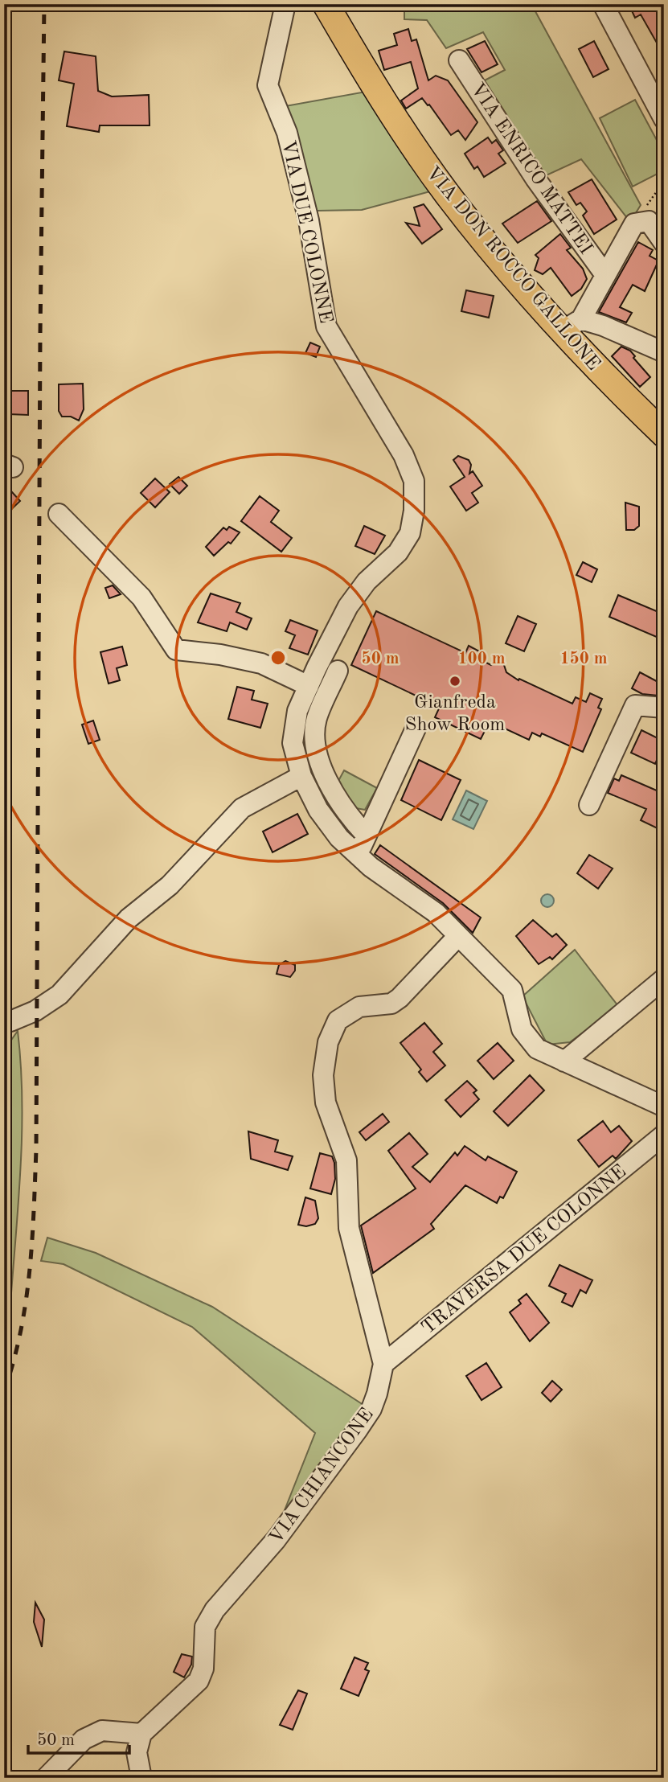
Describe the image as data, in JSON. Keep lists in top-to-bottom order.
{
  "streets": {
    "main road": ["VIA DON ROCCO GALLONE"],
    "street": [
      "VIA ENRICO MATTEI",
      "VIA DUE COLONNE",
      "TRAVERSA DUE COLONNE",
      "VIA CHIANCONE"
    ]
  },
  "crossings": [
    ["VIA DUE COLONNE", "VIA CHIANCONE"],
    ["TRAVERSA DUE COLONNE", "VIA CHIANCONE"]
  ],
  "places": ["Gianfreda Show Room"],
  "scale_bar": "50 m",
  "rings": ["50 m", "100 m", "150 m"]
}
